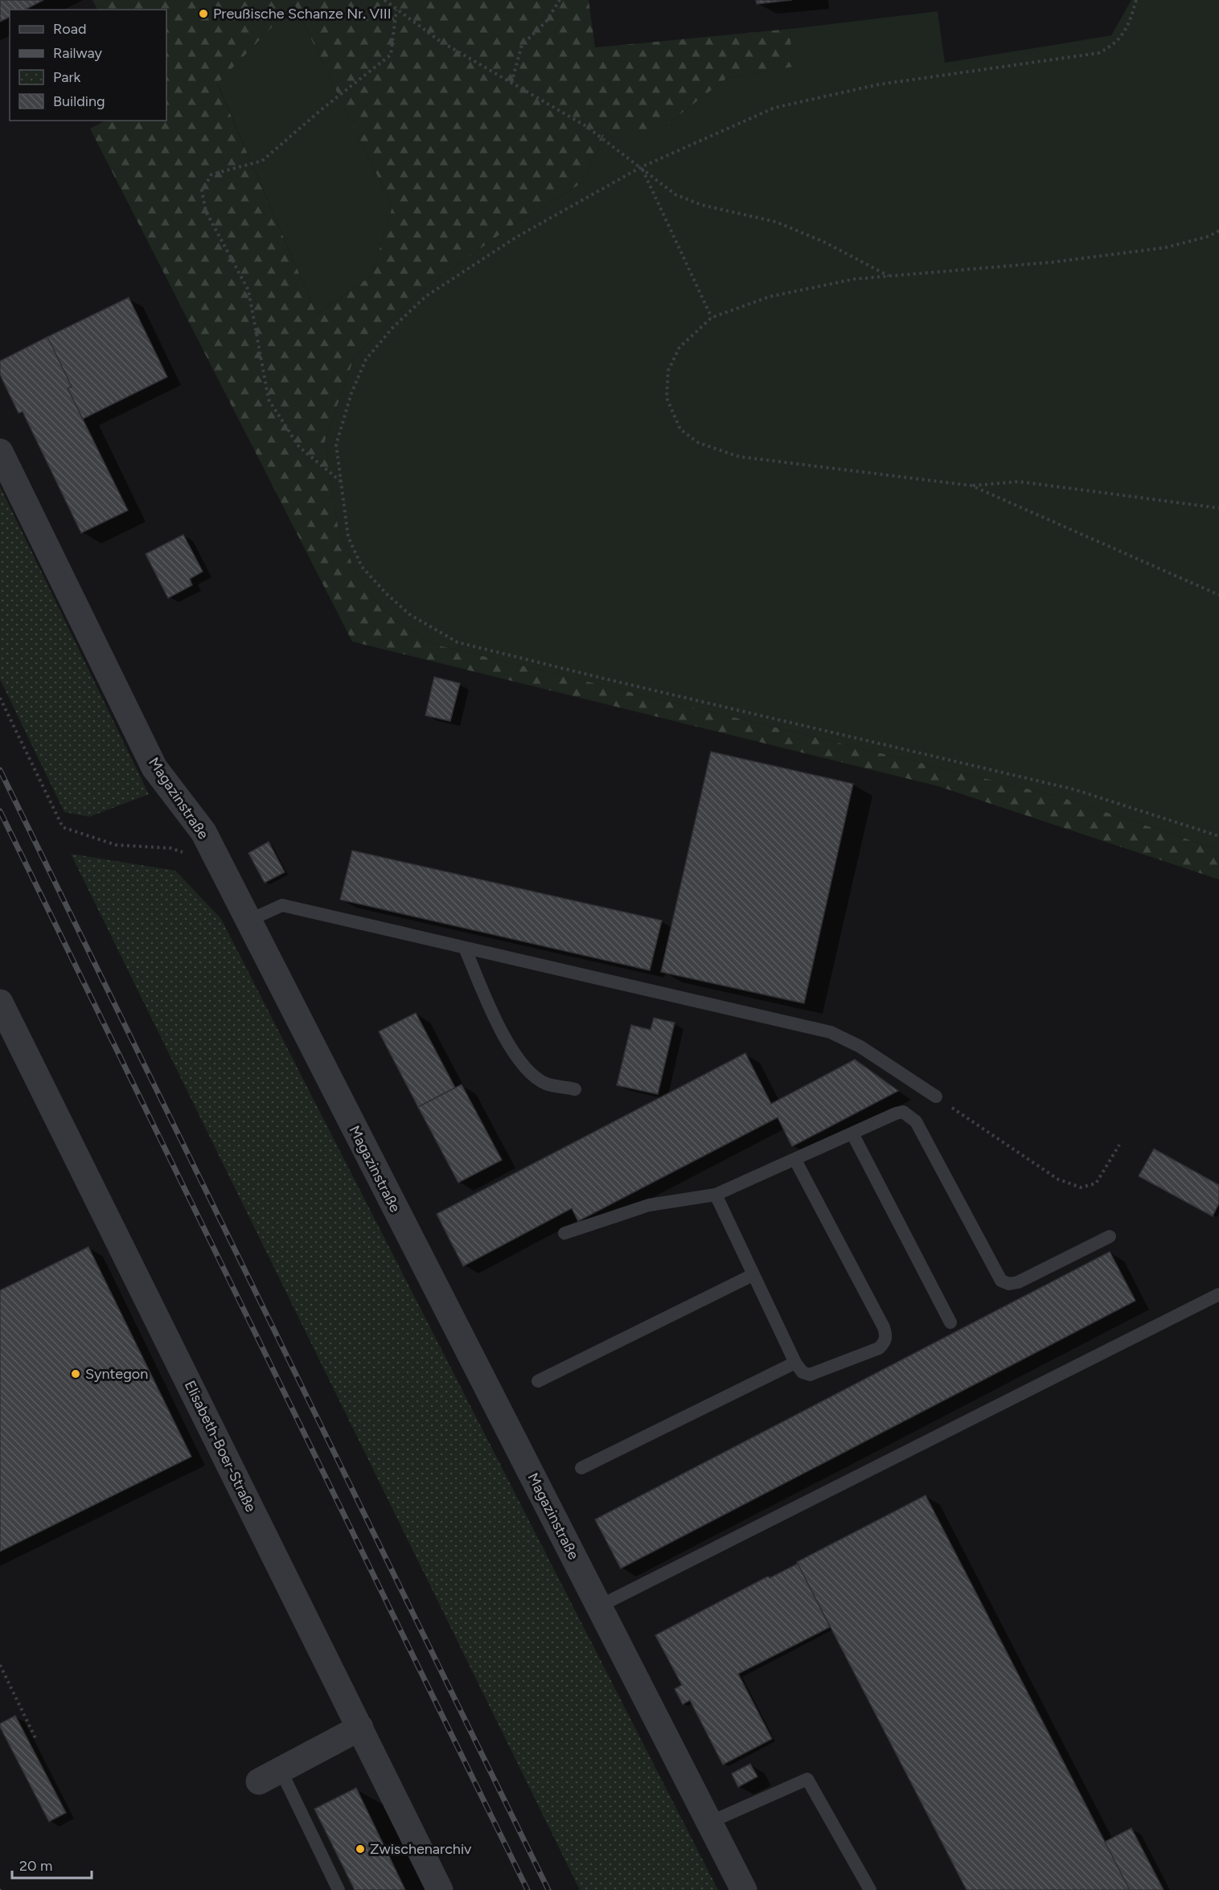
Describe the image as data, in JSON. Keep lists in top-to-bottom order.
{
  "streets": {
    "street": ["Magazinstraße", "Elisabeth-Boer-Straße"]
  },
  "places": ["Preußische Schanze Nr. VIII", "Syntegon", "Zwischenarchiv"],
  "legend": [
    "Road",
    "Railway",
    "Park",
    "Building"
  ],
  "scale_bar": "20 m"
}
